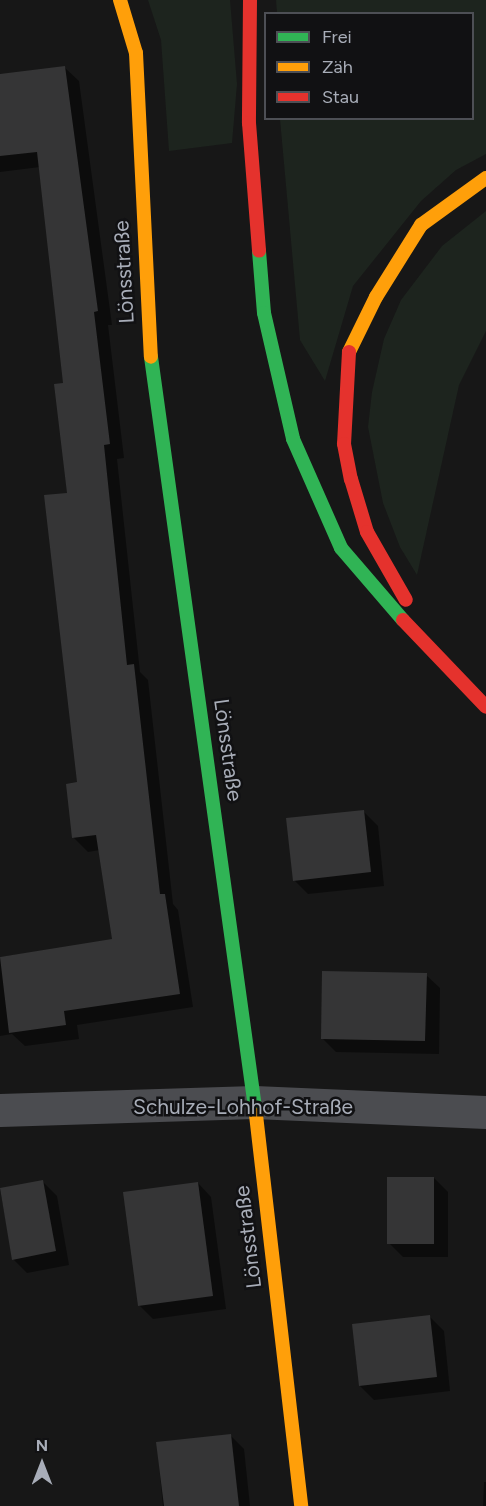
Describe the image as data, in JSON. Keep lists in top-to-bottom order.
{
  "streets": {
    "main road": ["Lönsstraße"],
    "street": ["Schulze-Lohhof-Straße"]
  },
  "crossings": [
    ["Lönsstraße", "Schulze-Lohhof-Straße"]
  ],
  "legend": ["Frei", "Zäh", "Stau"],
  "north": "top"
}
